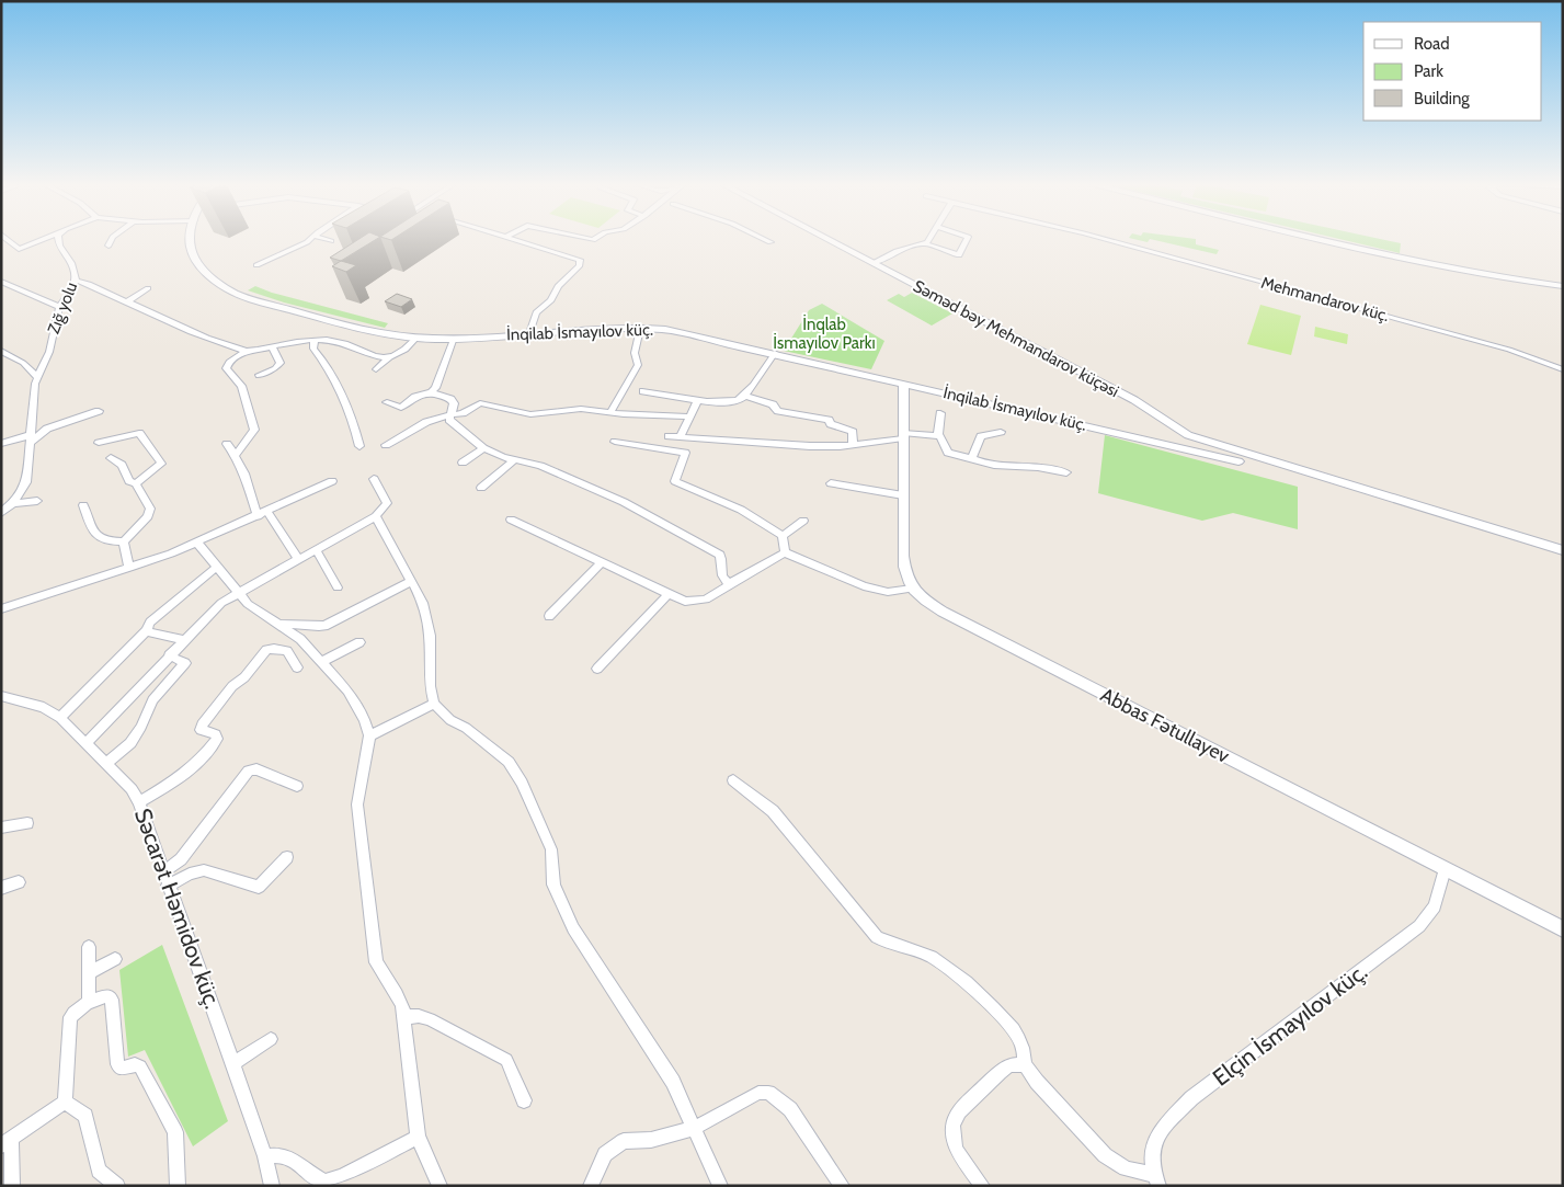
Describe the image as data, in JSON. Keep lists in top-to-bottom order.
{
  "streets": {
    "main road": ["İnqilab İsmayılov küç.", "Səməd bəy Mehmandarov küçəsi", "Abbas Fətullayev"],
    "street": [
      "Mehmandarov küç.",
      "Zığ yolu",
      "Səcarət Həmidov küç.",
      "Elçin İsmayılov küç."
    ]
  },
  "crossings": [
    ["Abbas Fətullayev", "Elçin İsmayılov küç."]
  ],
  "parks": ["İnqlab İsmayılov Parkı"],
  "legend": ["Road", "Park", "Building"]
}
